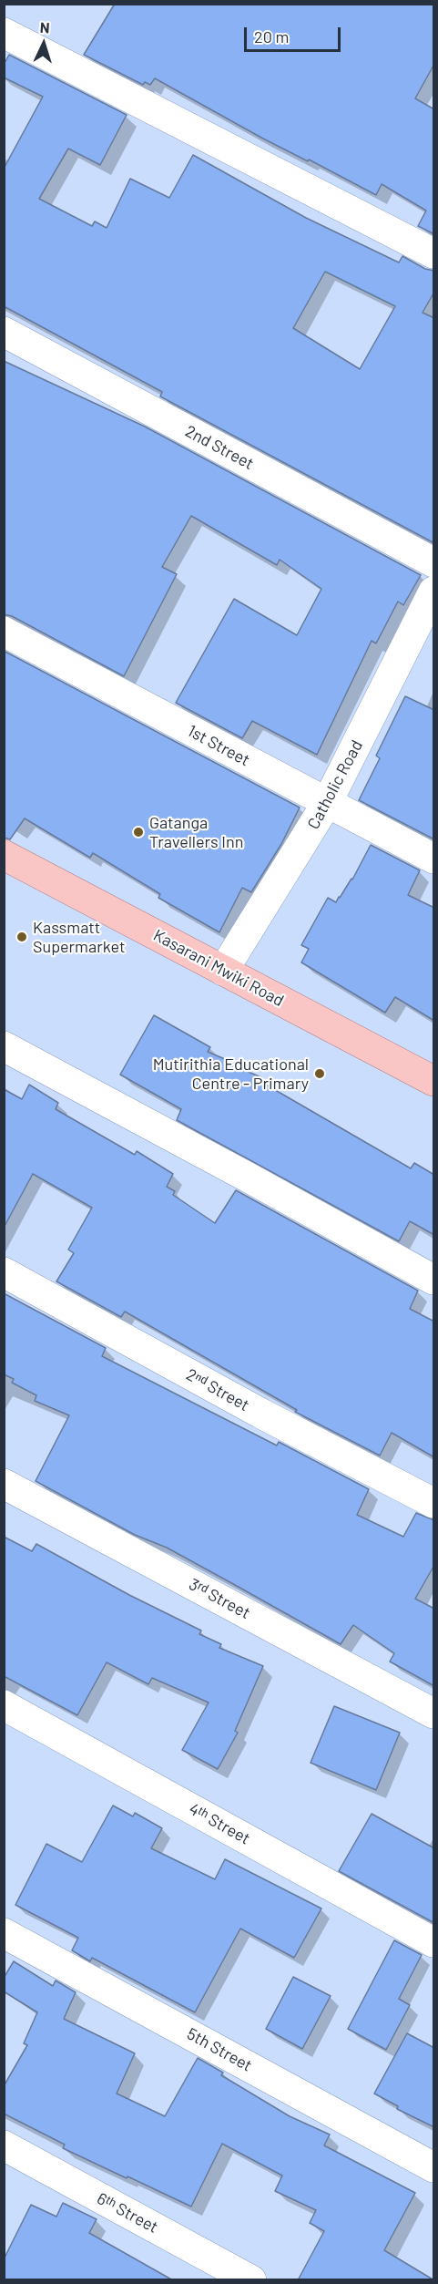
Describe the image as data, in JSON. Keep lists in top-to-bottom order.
{
  "streets": {
    "main road": ["Kasarani Mwiki Road"],
    "street": [
      "2nd Street",
      "1st Street",
      "Catholic Road",
      "2ⁿᵈ Street",
      "3ʳᵈ Street",
      "4ᵗʰ Street",
      "5th Street",
      "6ᵗʰ Street"
    ]
  },
  "crossings": [
    ["1st Street", "Catholic Road"],
    ["Catholic Road", "Kasarani Mwiki Road"]
  ],
  "places": ["Gatanga Travellers Inn", "Kassmatt Supermarket", "Mutirithia Educational Centre - Primary"],
  "scale_bar": "20 m",
  "north": "top"
}
